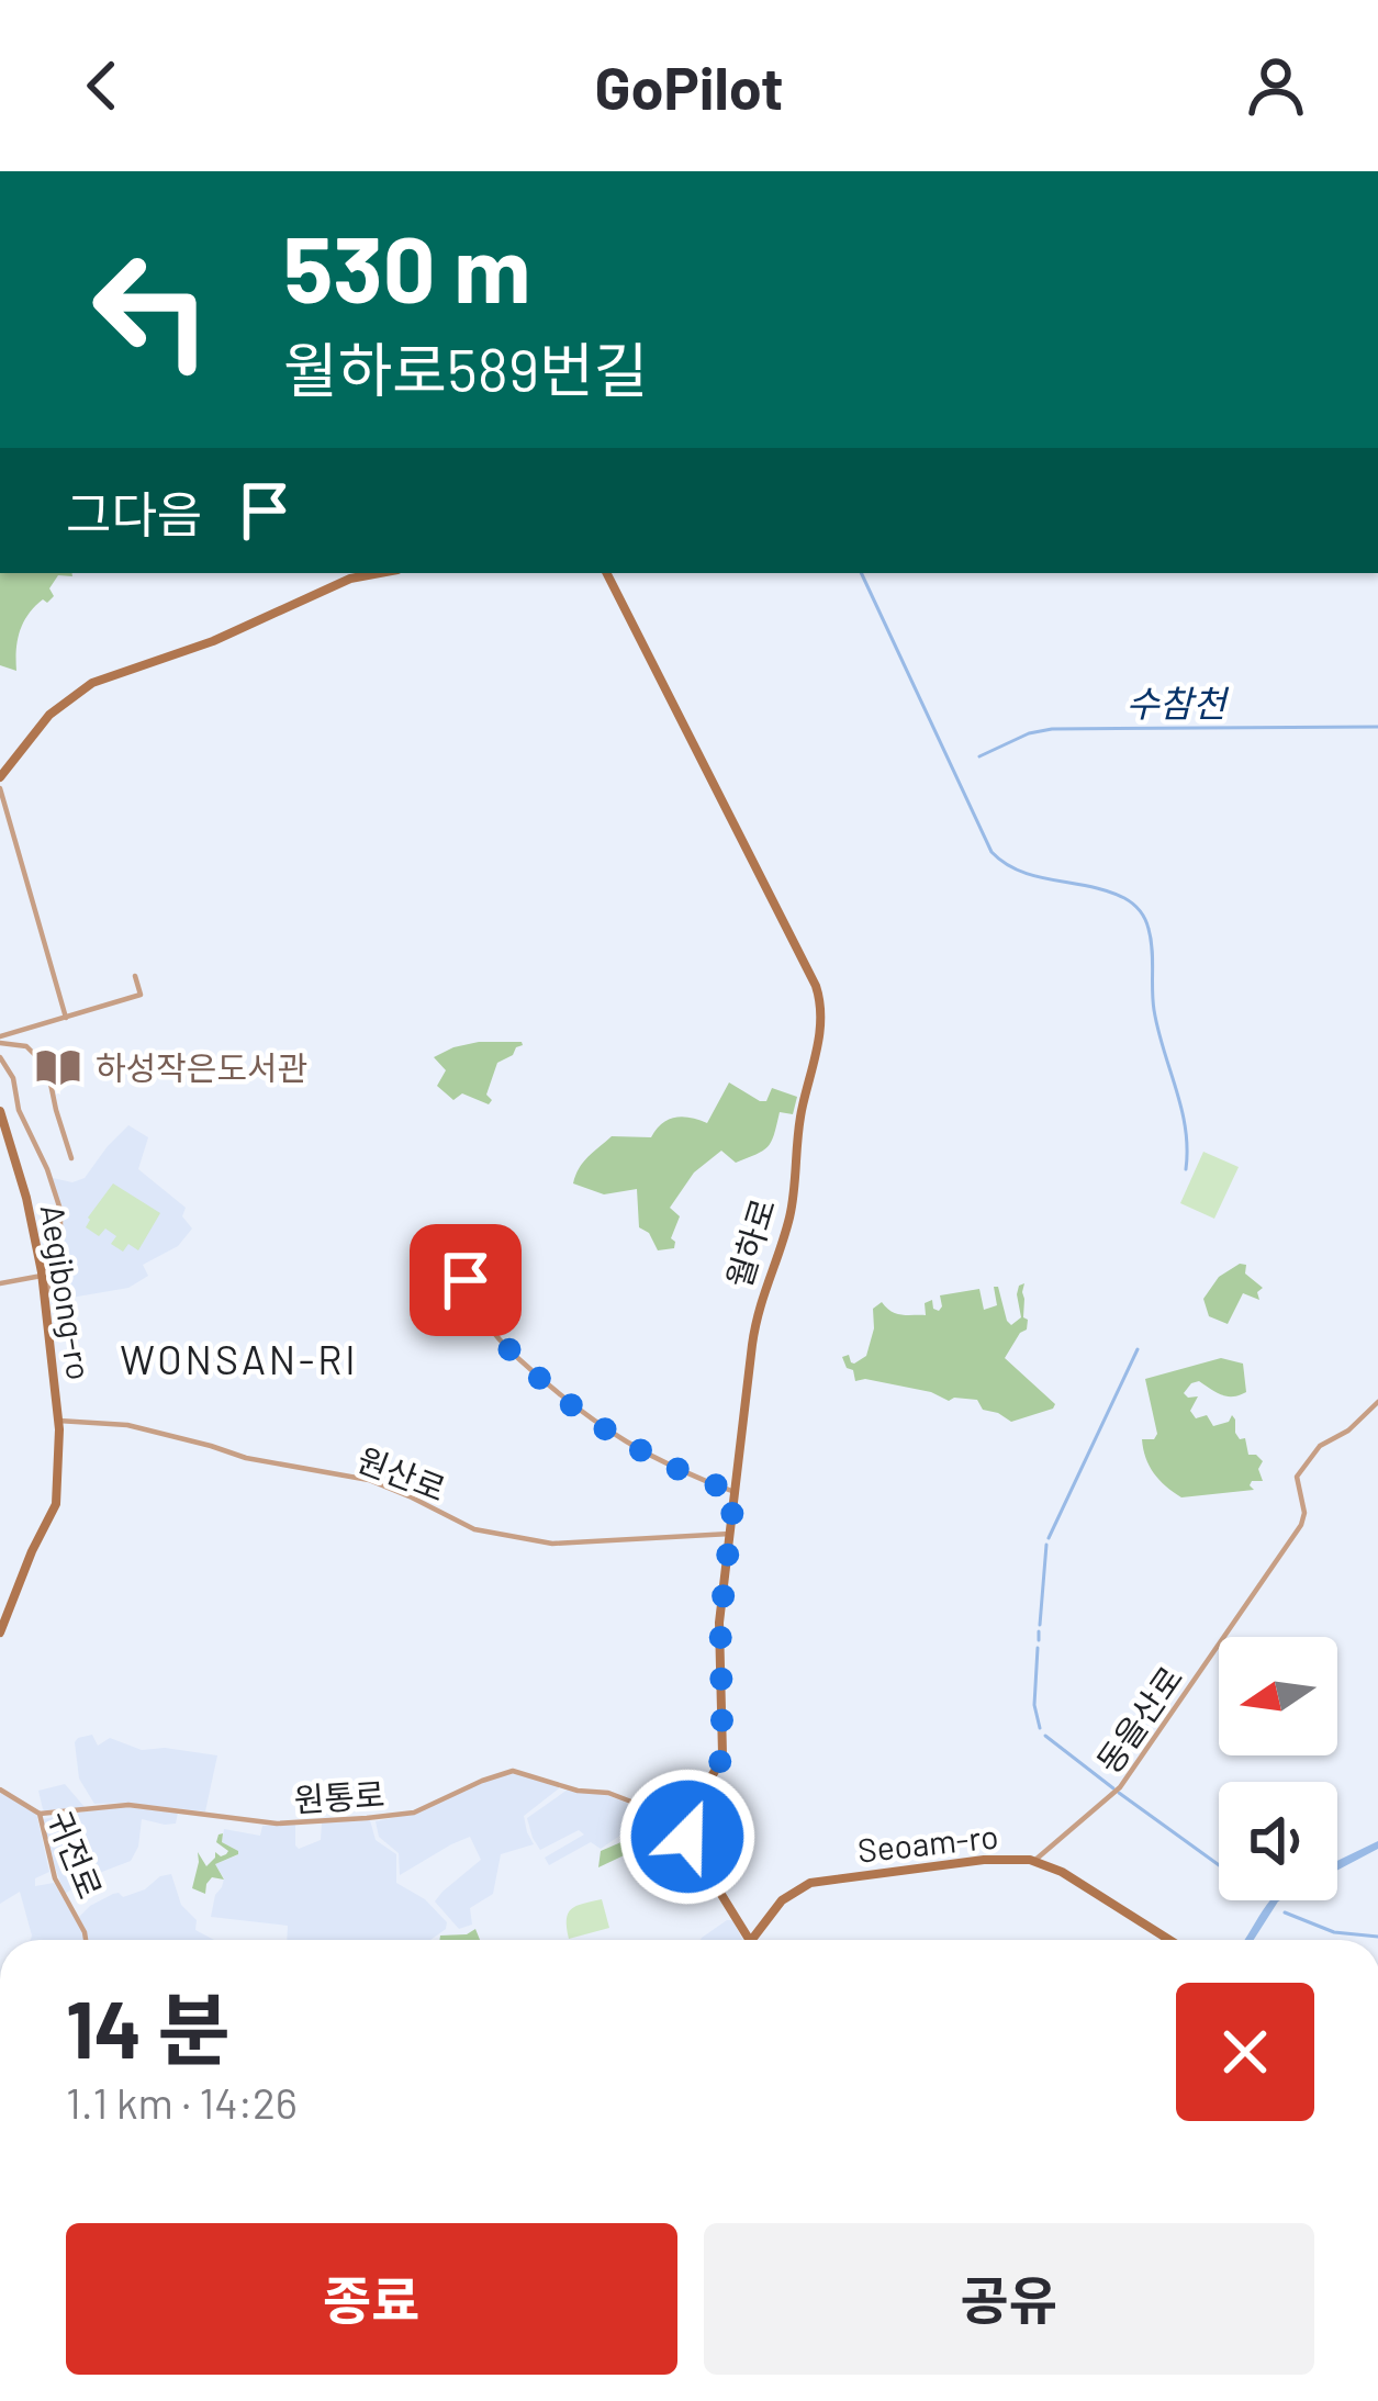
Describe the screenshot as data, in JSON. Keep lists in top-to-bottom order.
{
  "streets": {
    "street": [
      "월하로",
      "Aegibong-ro",
      "원산로",
      "동을산로",
      "원통로",
      "Seoam-ro",
      "귀전로"
    ]
  },
  "crossings": [
    ["월하로", "원산로"],
    ["월하로", "원통로"],
    ["Aegibong-ro", "원산로"],
    ["동을산로", "Seoam-ro"],
    ["원통로", "귀전로"]
  ],
  "districts": ["WONSAN-RI"],
  "water": ["수참천"],
  "places": {
    "library": ["하성작은도서관"]
  },
  "north": "left",
  "page": {
    "header": "GoPilot",
    "turn": ["530 m", "월하로589번길"],
    "then": "그다음",
    "heading": ["14 분", "1.1 km · 14:26"],
    "buttons": ["종료", "공유"]
  }
}
